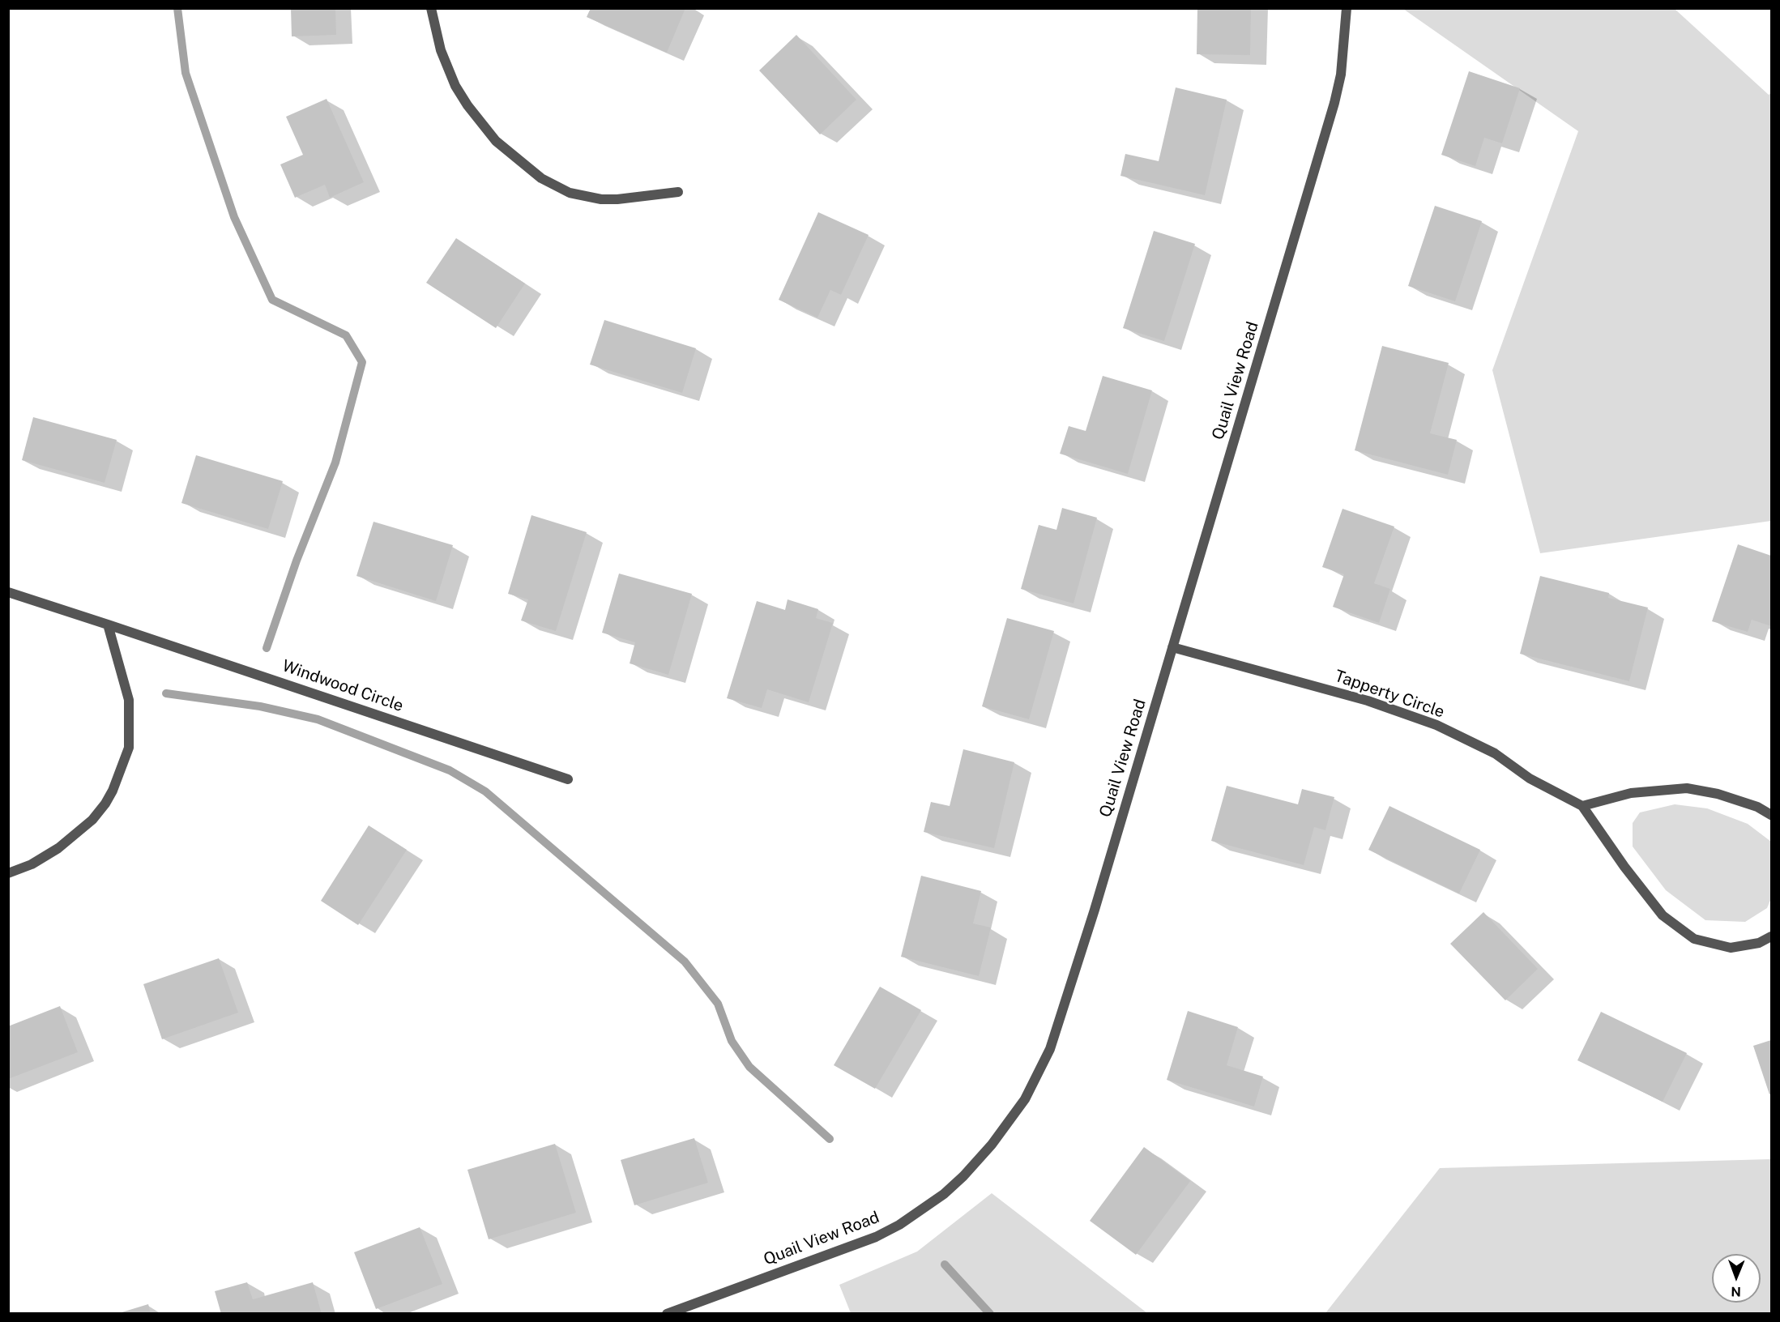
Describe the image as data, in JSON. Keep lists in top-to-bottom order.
{
  "streets": {
    "street": ["Quail View Road", "Windwood Circle", "Tapperty Circle"]
  },
  "crossings": [
    ["Quail View Road", "Tapperty Circle"]
  ],
  "north": "bottom"
}
